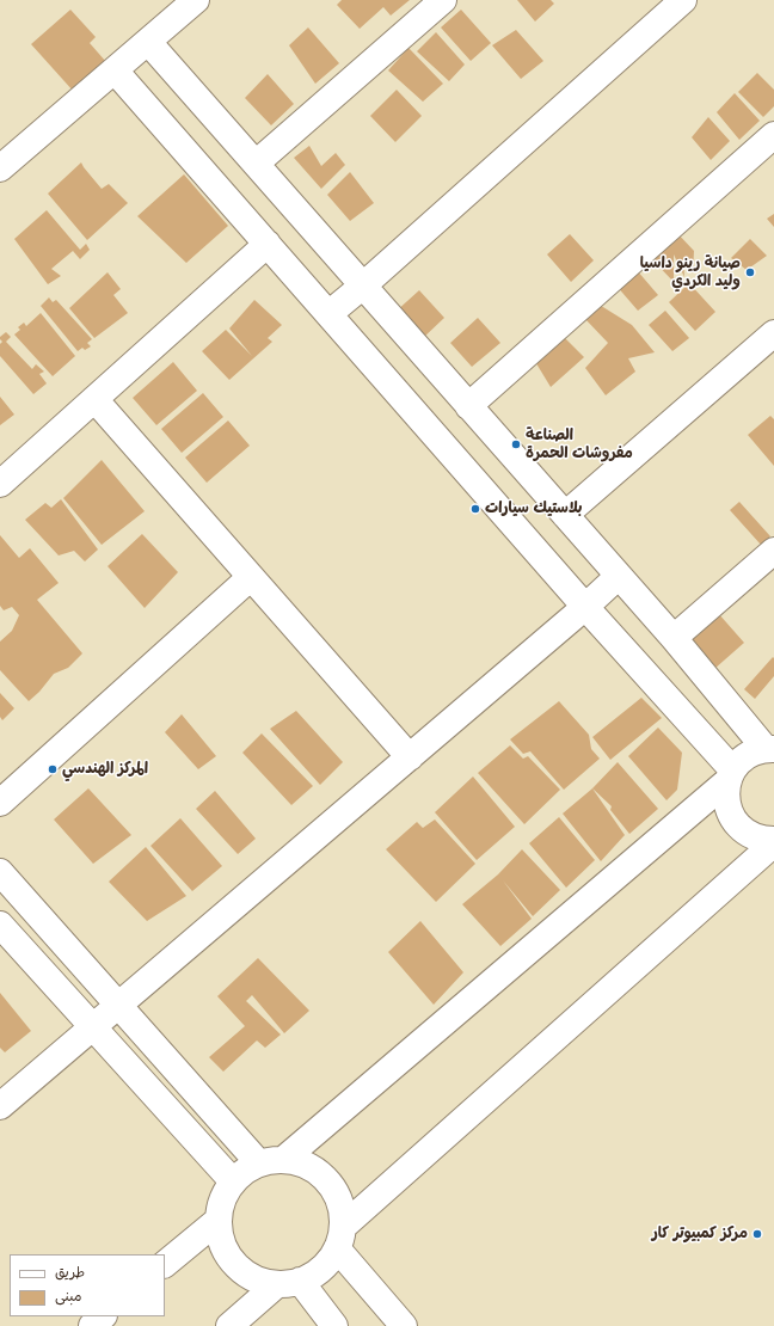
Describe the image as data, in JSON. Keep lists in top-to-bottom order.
{
  "places": [
    "صيانة رينو داسيا وليد الكردي",
    "الصناعة مفروشات الحمرة",
    "بلاستيك سيارات",
    "المركز الهندسي",
    "مركز كمبيوتر كار"
  ],
  "legend": ["طريق", "مبنى"]
}
